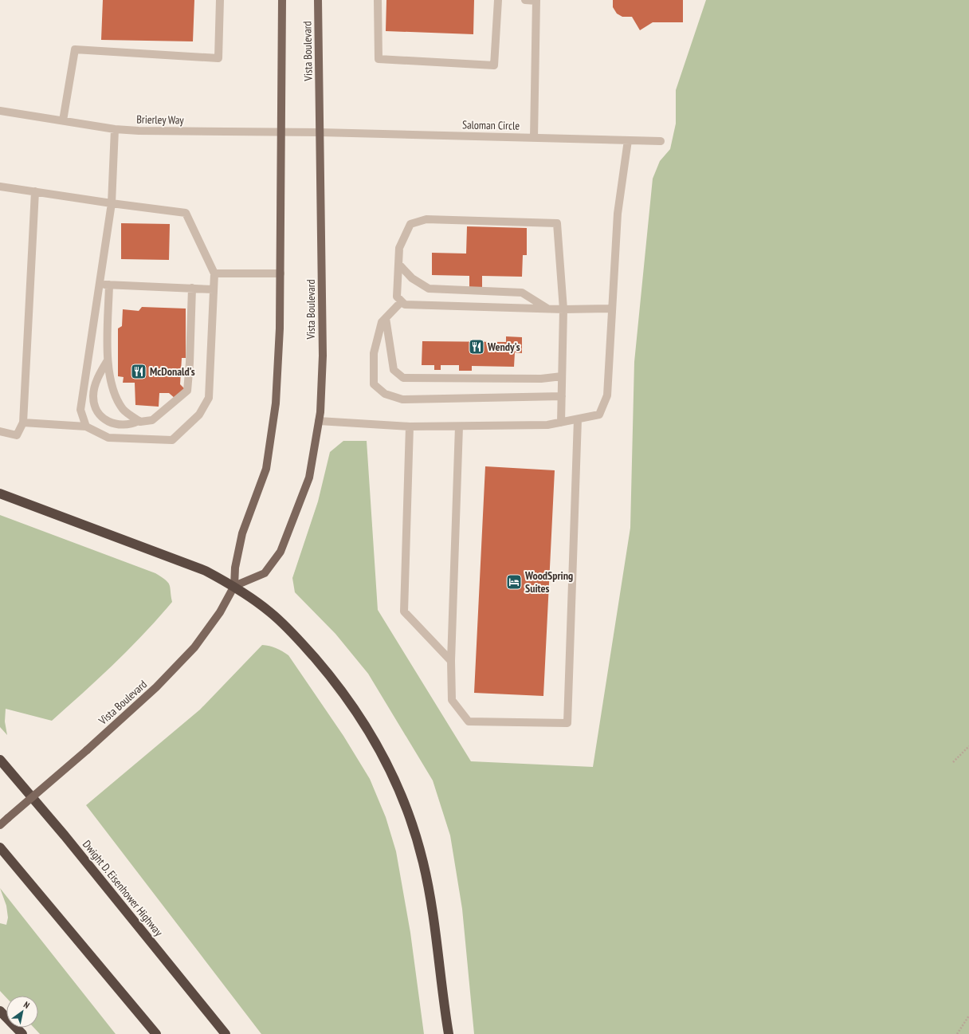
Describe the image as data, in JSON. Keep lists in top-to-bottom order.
{
  "streets": {
    "highway": ["Dwight D. Eisenhower Highway"],
    "main road": ["Vista Boulevard"],
    "street": ["Brierley Way", "Saloman Circle"]
  },
  "crossings": [
    ["Vista Boulevard", "Brierley Way"],
    ["Vista Boulevard", "Saloman Circle"],
    ["Brierley Way", "Saloman Circle"]
  ],
  "places": {
    "restaurant": ["Wendy's", "McDonald's"],
    "hotel": ["WoodSpring Suites"]
  },
  "north": "top right"
}
